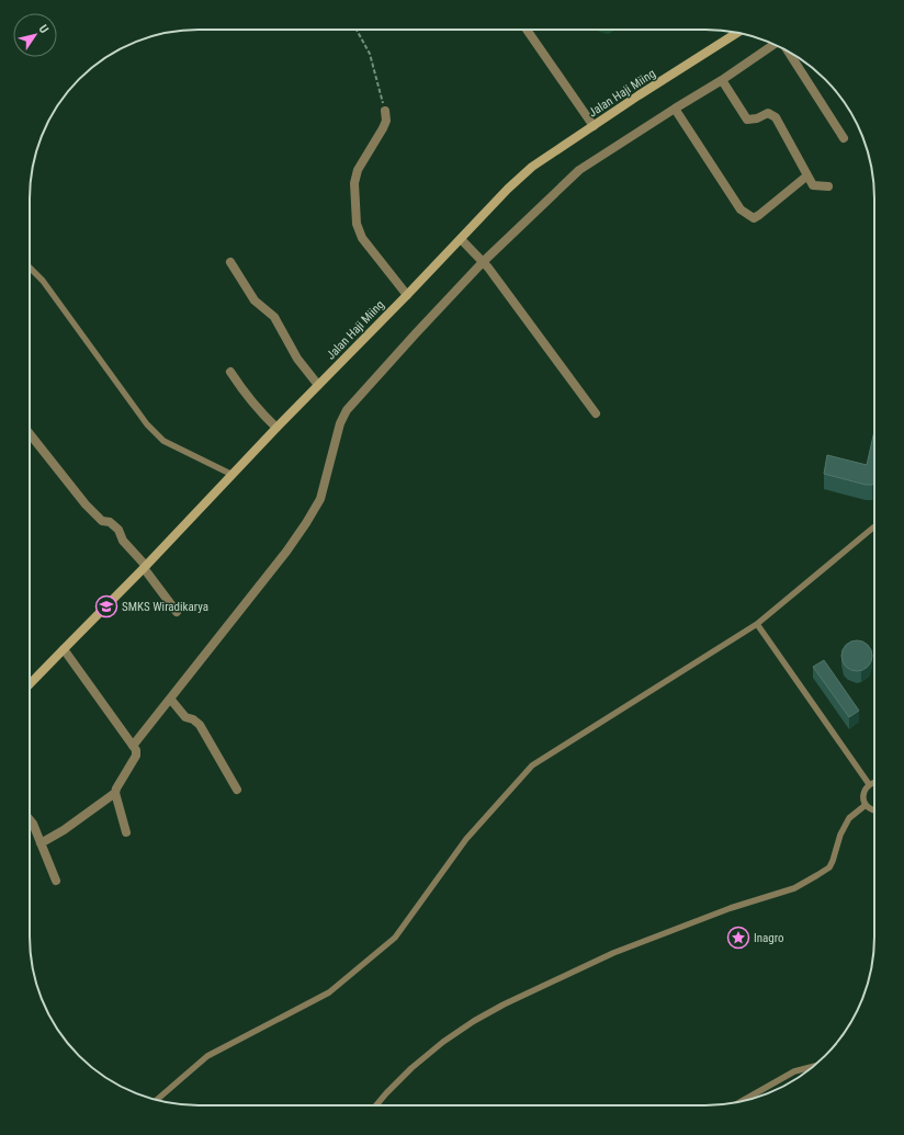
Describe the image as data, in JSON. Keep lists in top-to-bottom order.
{
  "streets": {
    "main road": ["Jalan Haji Miing"]
  },
  "places": {
    "school or university": ["SMKS Wiradikarya"],
    "place": ["Inagro"]
  },
  "north": "top right"
}
